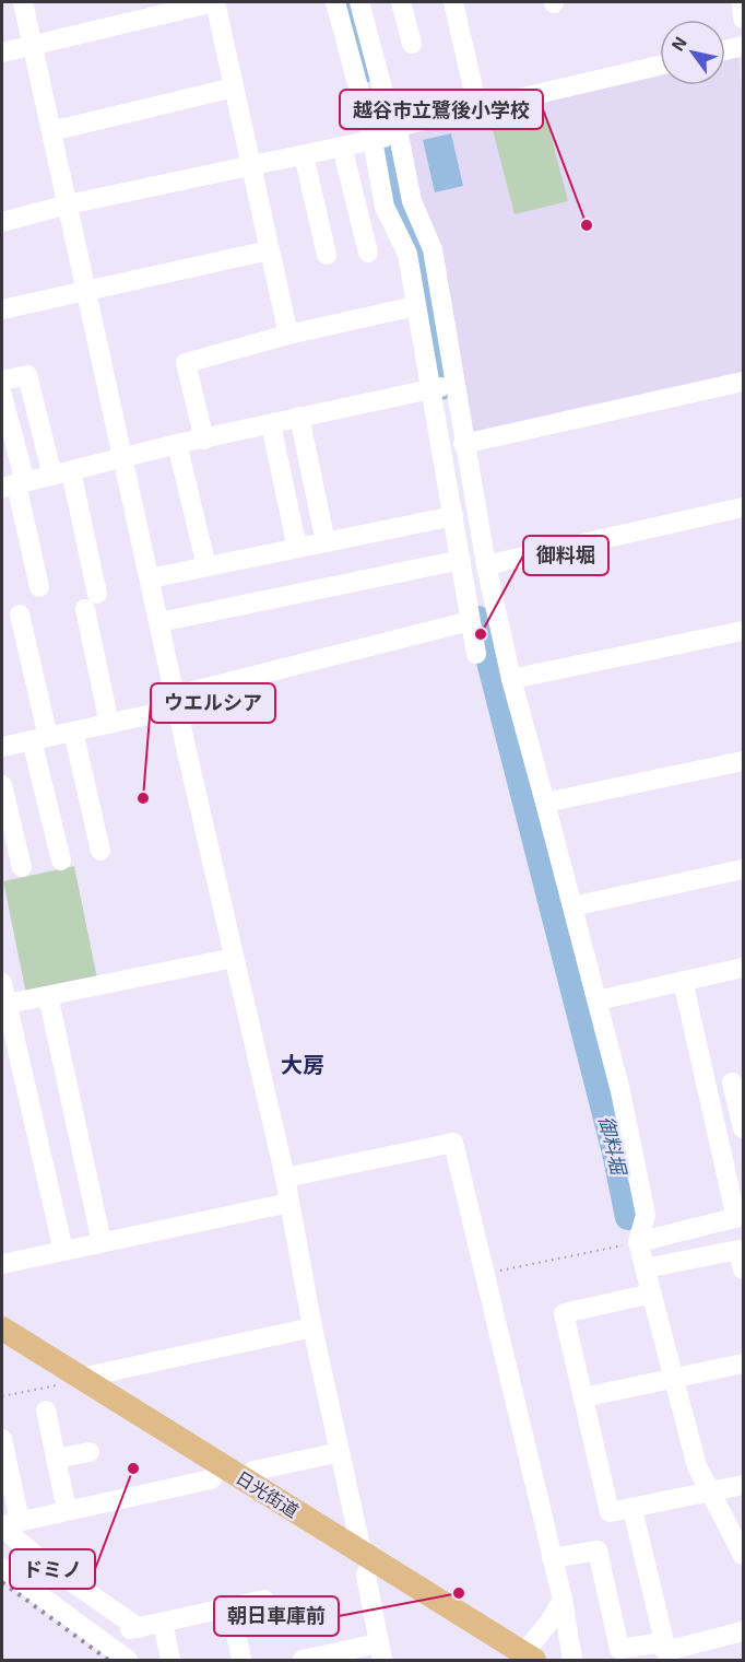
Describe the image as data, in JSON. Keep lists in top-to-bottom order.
{
  "streets": {
    "main road": ["日光街道"]
  },
  "districts": ["大房"],
  "water": ["御料堀"],
  "places": [
    "越谷市立鷺後小学校",
    "御料堀",
    "ウエルシア",
    "ドミノ",
    "朝日車庫前"
  ],
  "north": "top left"
}
